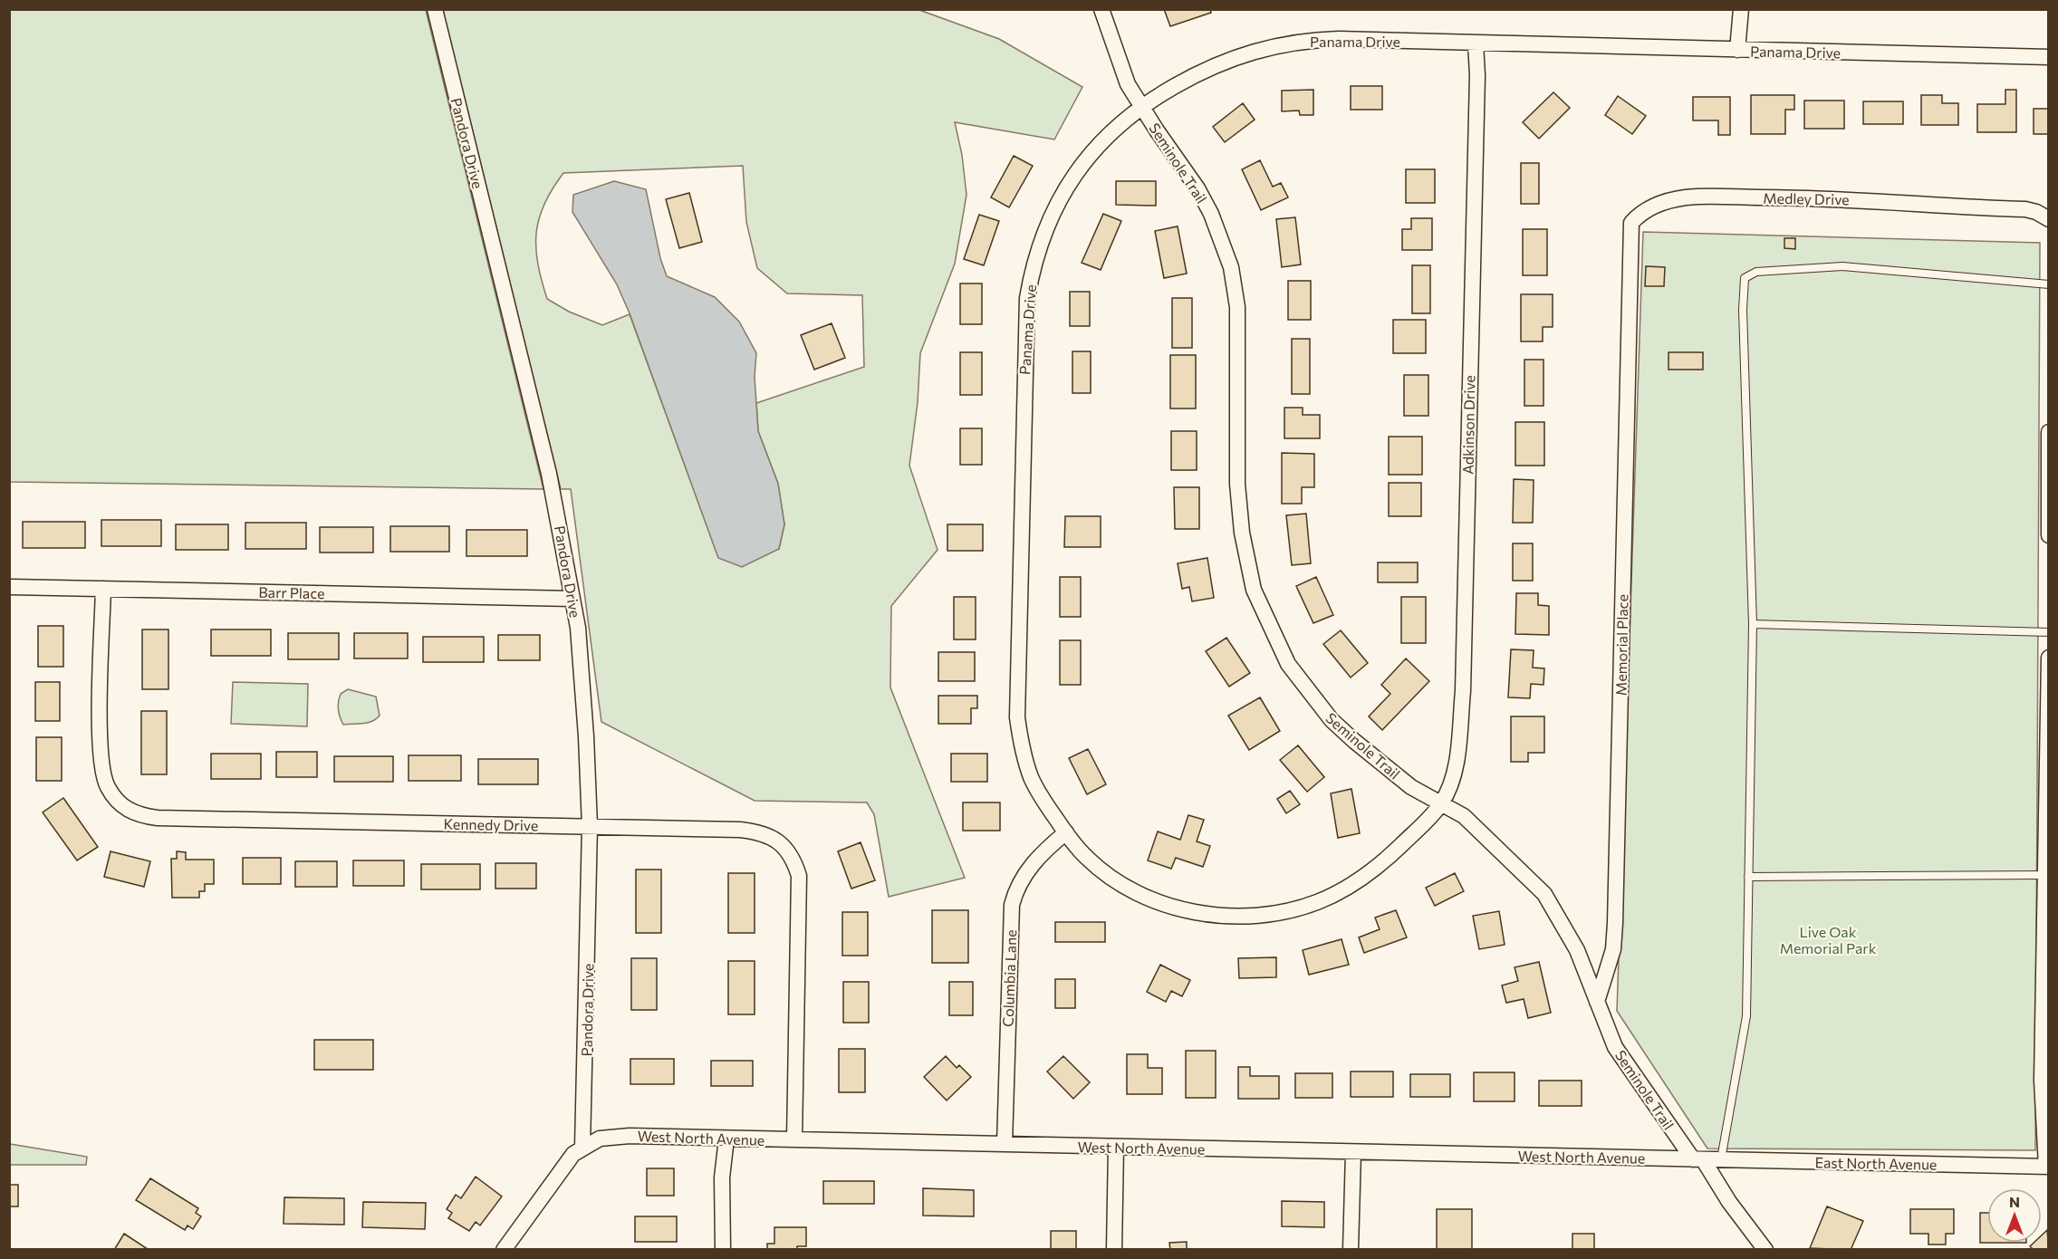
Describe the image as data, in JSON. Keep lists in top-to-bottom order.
{
  "streets": {
    "street": [
      "Panama Drive",
      "Pandora Drive",
      "Seminole Trail",
      "Medley Drive",
      "Adkinson Drive",
      "Barr Place",
      "Memorial Place",
      "Kennedy Drive",
      "Columbia Lane",
      "West North Avenue",
      "East North Avenue"
    ]
  },
  "crossings": [
    ["Panama Drive", "Seminole Trail"],
    ["Panama Drive", "Adkinson Drive"],
    ["Panama Drive", "Columbia Lane"],
    ["Pandora Drive", "Barr Place"],
    ["Pandora Drive", "Kennedy Drive"],
    ["Pandora Drive", "West North Avenue"],
    ["Seminole Trail", "Adkinson Drive"],
    ["Seminole Trail", "Memorial Place"],
    ["Seminole Trail", "West North Avenue"],
    ["Seminole Trail", "East North Avenue"],
    ["Medley Drive", "Memorial Place"],
    ["Barr Place", "Kennedy Drive"],
    ["Kennedy Drive", "West North Avenue"],
    ["Columbia Lane", "West North Avenue"],
    ["West North Avenue", "East North Avenue"]
  ],
  "parks": ["Live Oak Memorial Park"],
  "north": "top"
}
